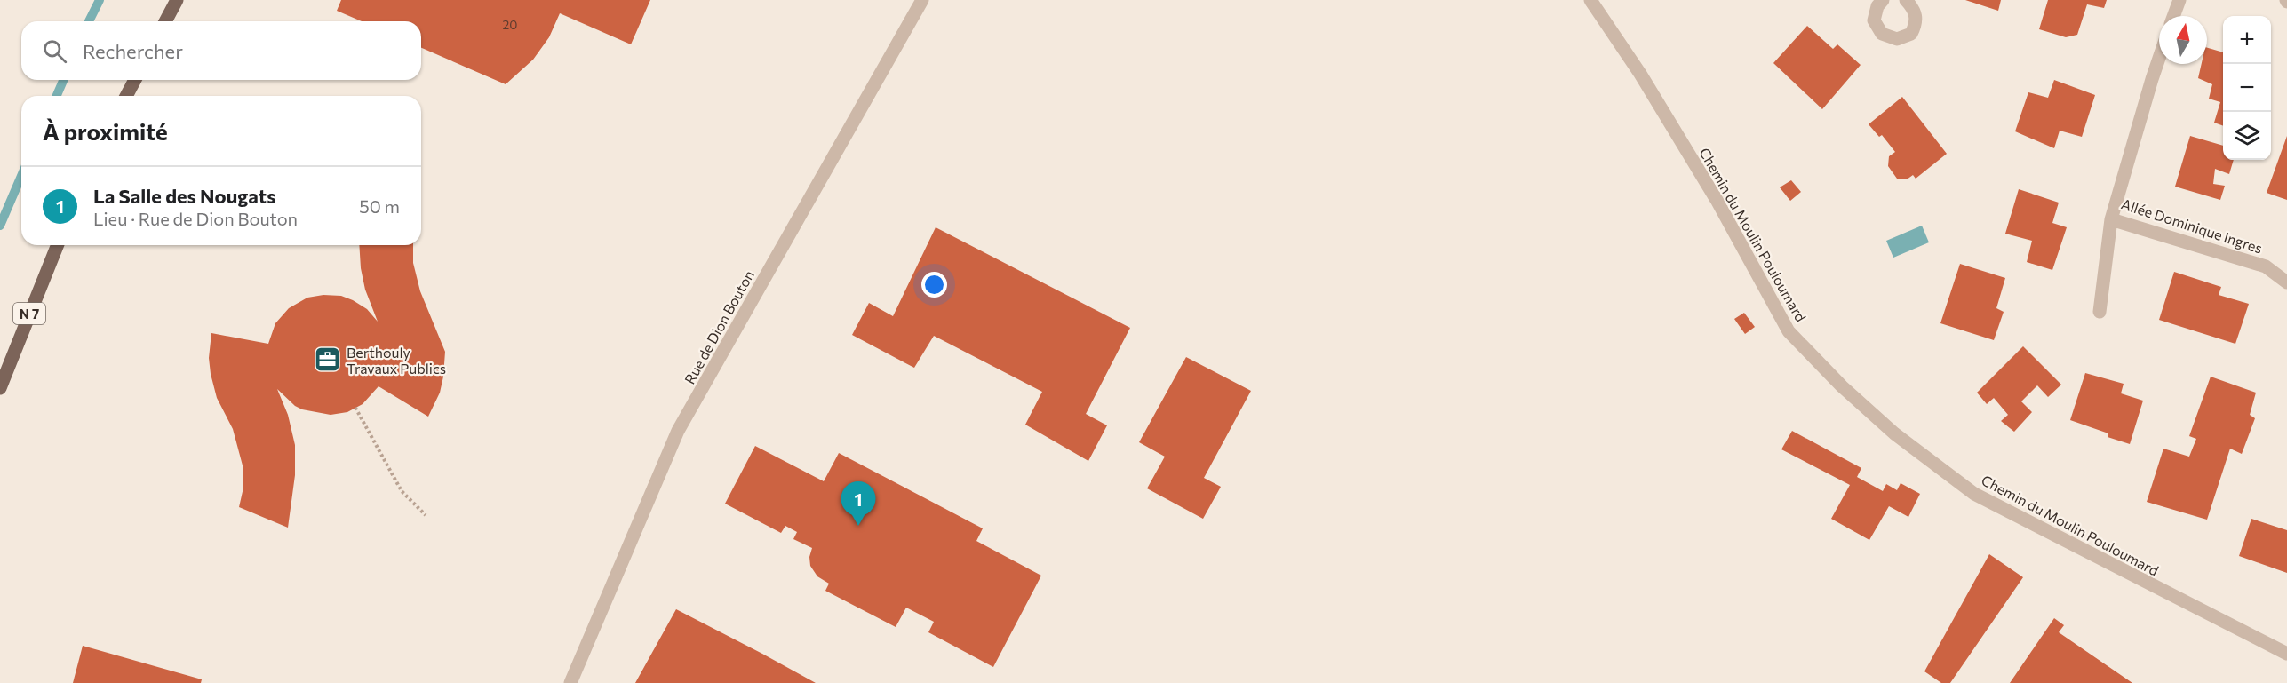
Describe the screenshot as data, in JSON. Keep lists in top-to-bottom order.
{
  "streets": {
    "main road": ["N 7"],
    "street": ["Allée Dominique Ingres", "Chemin du Moulin Pouloumard", "Rue de Dion Bouton"]
  },
  "places": {
    "office": ["Berthouly Travaux Publics"]
  },
  "house_numbers": ["20"],
  "north": "top",
  "page": {
    "map_buttons": ["+", "−"],
    "search": "Rechercher",
    "heading": "À proximité",
    "list": [
      {
        "mark": "1",
        "name": "La Salle des Nougats",
        "note": "Lieu · Rue de Dion Bouton",
        "value": "50 m"
      }
    ],
    "pins": "1"
  }
}
